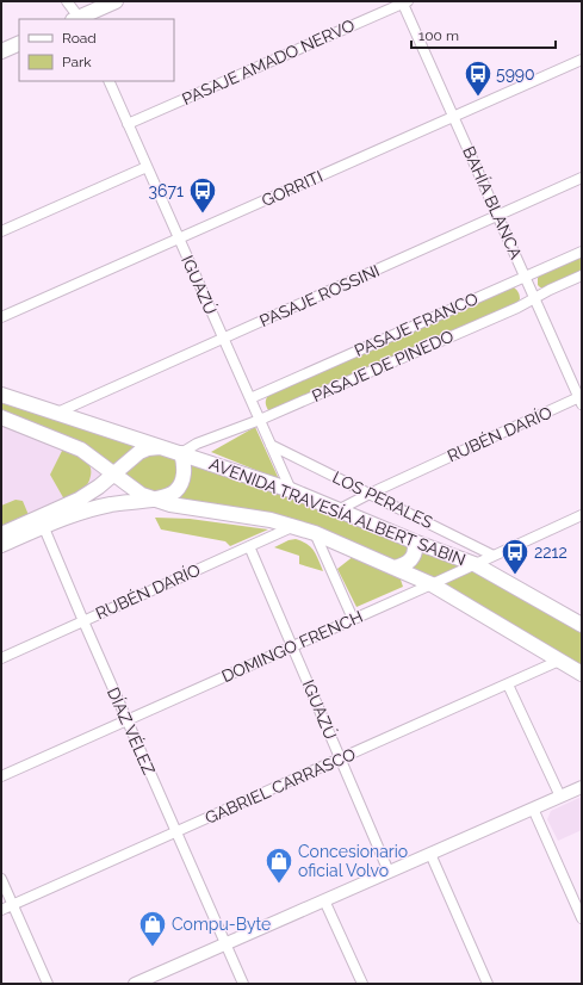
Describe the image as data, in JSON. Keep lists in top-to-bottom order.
{
  "streets": {
    "main road": ["AVENIDA TRAVESÍA ALBERT SABIN"],
    "street": [
      "PASAJE AMADO NERVO",
      "GORRITI",
      "BAHÍA BLANCA",
      "IGUAZÚ",
      "PASAJE ROSSINI",
      "PASAJE FRANCO",
      "PASAJE DE PINEDO",
      "RUBÉN DARÍO",
      "LOS PERALES",
      "DOMINGO FRENCH",
      "DÍAZ VÉLEZ",
      "GABRIEL CARRASCO"
    ]
  },
  "crossings": [
    ["PASAJE AMADO NERVO", "BAHÍA BLANCA"],
    ["PASAJE AMADO NERVO", "IGUAZÚ"],
    ["GORRITI", "BAHÍA BLANCA"],
    ["GORRITI", "IGUAZÚ"],
    ["BAHÍA BLANCA", "PASAJE ROSSINI"],
    ["BAHÍA BLANCA", "PASAJE FRANCO"],
    ["BAHÍA BLANCA", "PASAJE DE PINEDO"],
    ["BAHÍA BLANCA", "RUBÉN DARÍO"],
    ["IGUAZÚ", "PASAJE ROSSINI"],
    ["IGUAZÚ", "PASAJE FRANCO"],
    ["IGUAZÚ", "PASAJE DE PINEDO"],
    ["IGUAZÚ", "RUBÉN DARÍO"],
    ["IGUAZÚ", "LOS PERALES"],
    ["IGUAZÚ", "AVENIDA TRAVESÍA ALBERT SABIN"],
    ["IGUAZÚ", "DOMINGO FRENCH"],
    ["IGUAZÚ", "GABRIEL CARRASCO"],
    ["PASAJE ROSSINI", "AVENIDA TRAVESÍA ALBERT SABIN"],
    ["PASAJE DE PINEDO", "AVENIDA TRAVESÍA ALBERT SABIN"],
    ["RUBÉN DARÍO", "LOS PERALES"],
    ["RUBÉN DARÍO", "AVENIDA TRAVESÍA ALBERT SABIN"],
    ["RUBÉN DARÍO", "DÍAZ VÉLEZ"],
    ["LOS PERALES", "DOMINGO FRENCH"],
    ["AVENIDA TRAVESÍA ALBERT SABIN", "DOMINGO FRENCH"],
    ["AVENIDA TRAVESÍA ALBERT SABIN", "GABRIEL CARRASCO"],
    ["DOMINGO FRENCH", "DÍAZ VÉLEZ"],
    ["DÍAZ VÉLEZ", "GABRIEL CARRASCO"]
  ],
  "places": {
    "bus stop": ["5990", "3671", "2212"],
    "shop": ["Concesionario oficial Volvo", "Compu-Byte"]
  },
  "legend": ["Road", "Park"],
  "scale_bar": "100 m"
}
